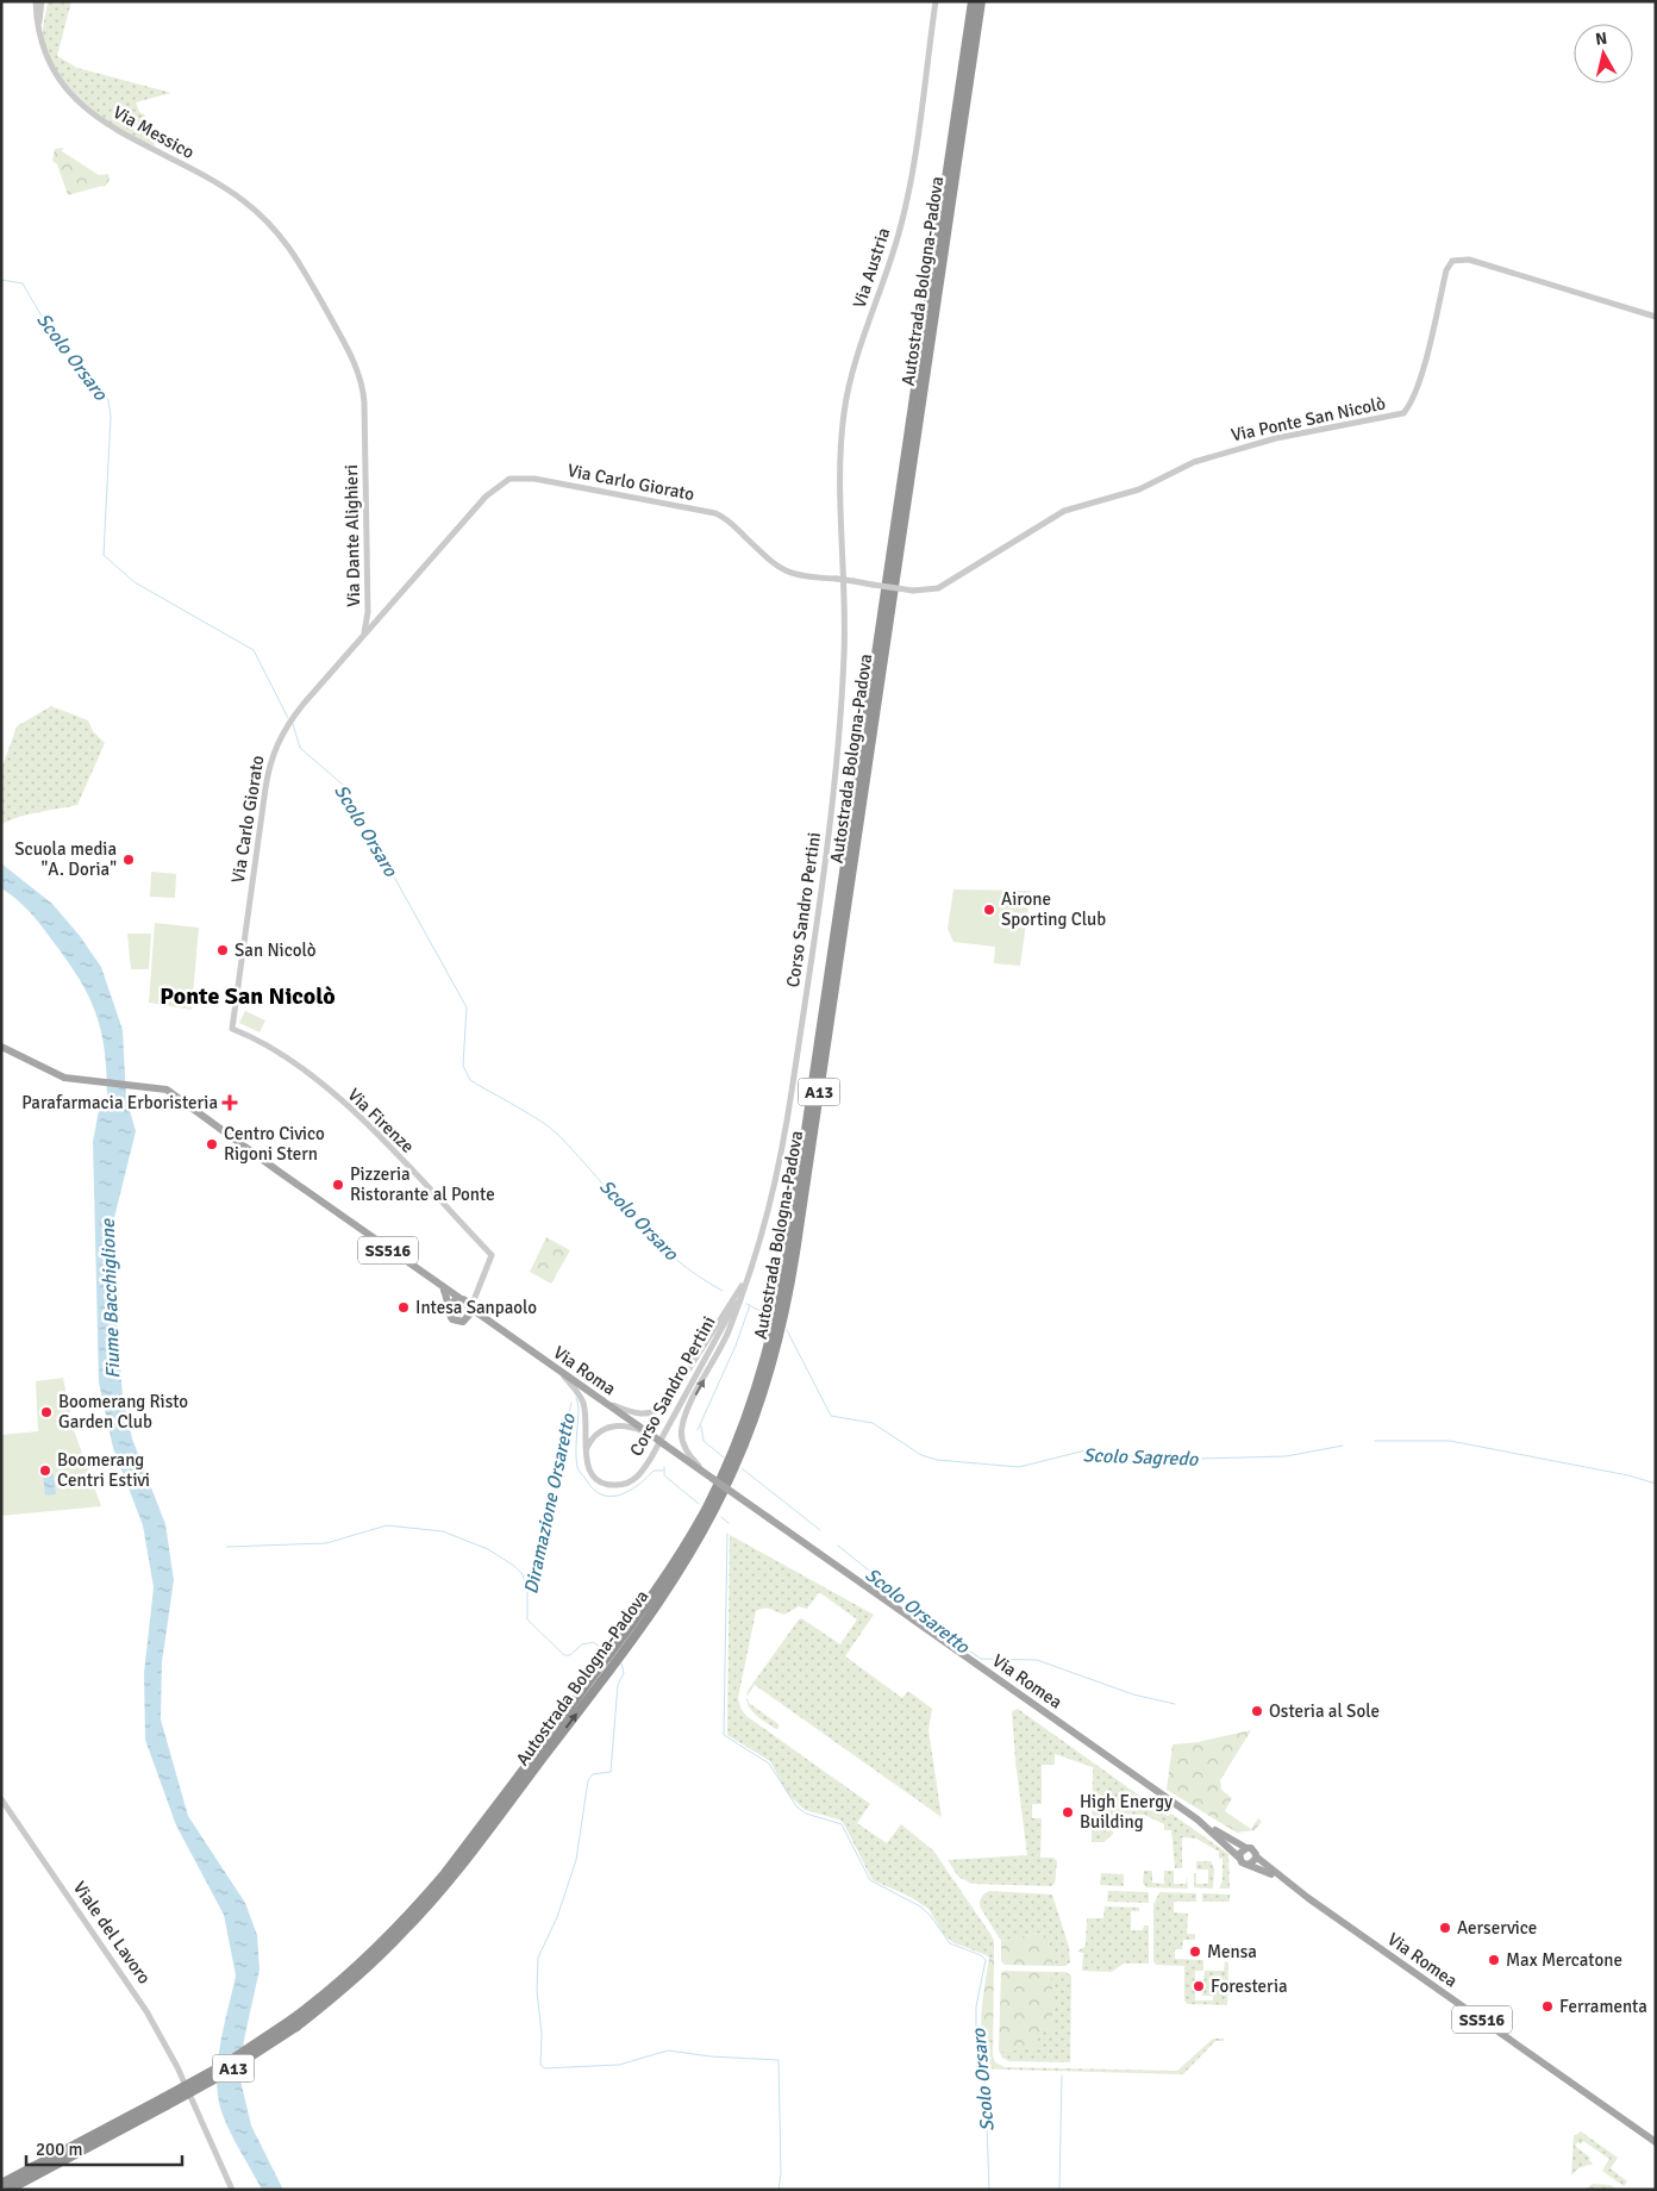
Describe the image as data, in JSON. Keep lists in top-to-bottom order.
{
  "streets": {
    "highway": ["Autostrada Bologna-Padova", "A13"],
    "main road": ["SS516", "Via Roma", "Via Romea"],
    "street": [
      "Via Messico",
      "Via Austria",
      "Via Ponte San Nicolò",
      "Via Carlo Giorato",
      "Via Dante Alighieri",
      "Corso Sandro Pertini",
      "Via Firenze",
      "Viale del Lavoro"
    ]
  },
  "crossings": [
    ["Via Messico", "Via Dante Alighieri"],
    ["Via Austria", "Corso Sandro Pertini"],
    ["Via Ponte San Nicolò", "Via Carlo Giorato"],
    ["Via Carlo Giorato", "Via Dante Alighieri"],
    ["Via Carlo Giorato", "Via Firenze"],
    ["Corso Sandro Pertini", "Via Roma"],
    ["Corso Sandro Pertini", "Via Romea"],
    ["SS516", "Via Roma"],
    ["SS516", "Via Romea"],
    ["Via Roma", "Via Romea"]
  ],
  "districts": ["Ponte San Nicolò"],
  "water": [
    "Scolo Orsaro",
    "Fiume Bacchiglione",
    "Scolo Sagredo",
    "Diramazione Orsaretto",
    "Scolo Orsaretto"
  ],
  "places": {
    "other": [
      "Scuola media \"A. Doria\"",
      "Airone Sporting Club",
      "San Nicolò",
      "Centro Civico Rigoni Stern",
      "Pizzeria Ristorante al Ponte",
      "Intesa Sanpaolo",
      "Boomerang Risto Garden Club",
      "Boomerang Centri Estivi",
      "Osteria al Sole",
      "High Energy Building",
      "Aerservice",
      "Mensa",
      "Max Mercatone",
      "Foresteria",
      "Ferramenta"
    ],
    "health": ["Parafarmacia Erboristeria"]
  },
  "scale_bar": "200 m",
  "north": "top"
}
